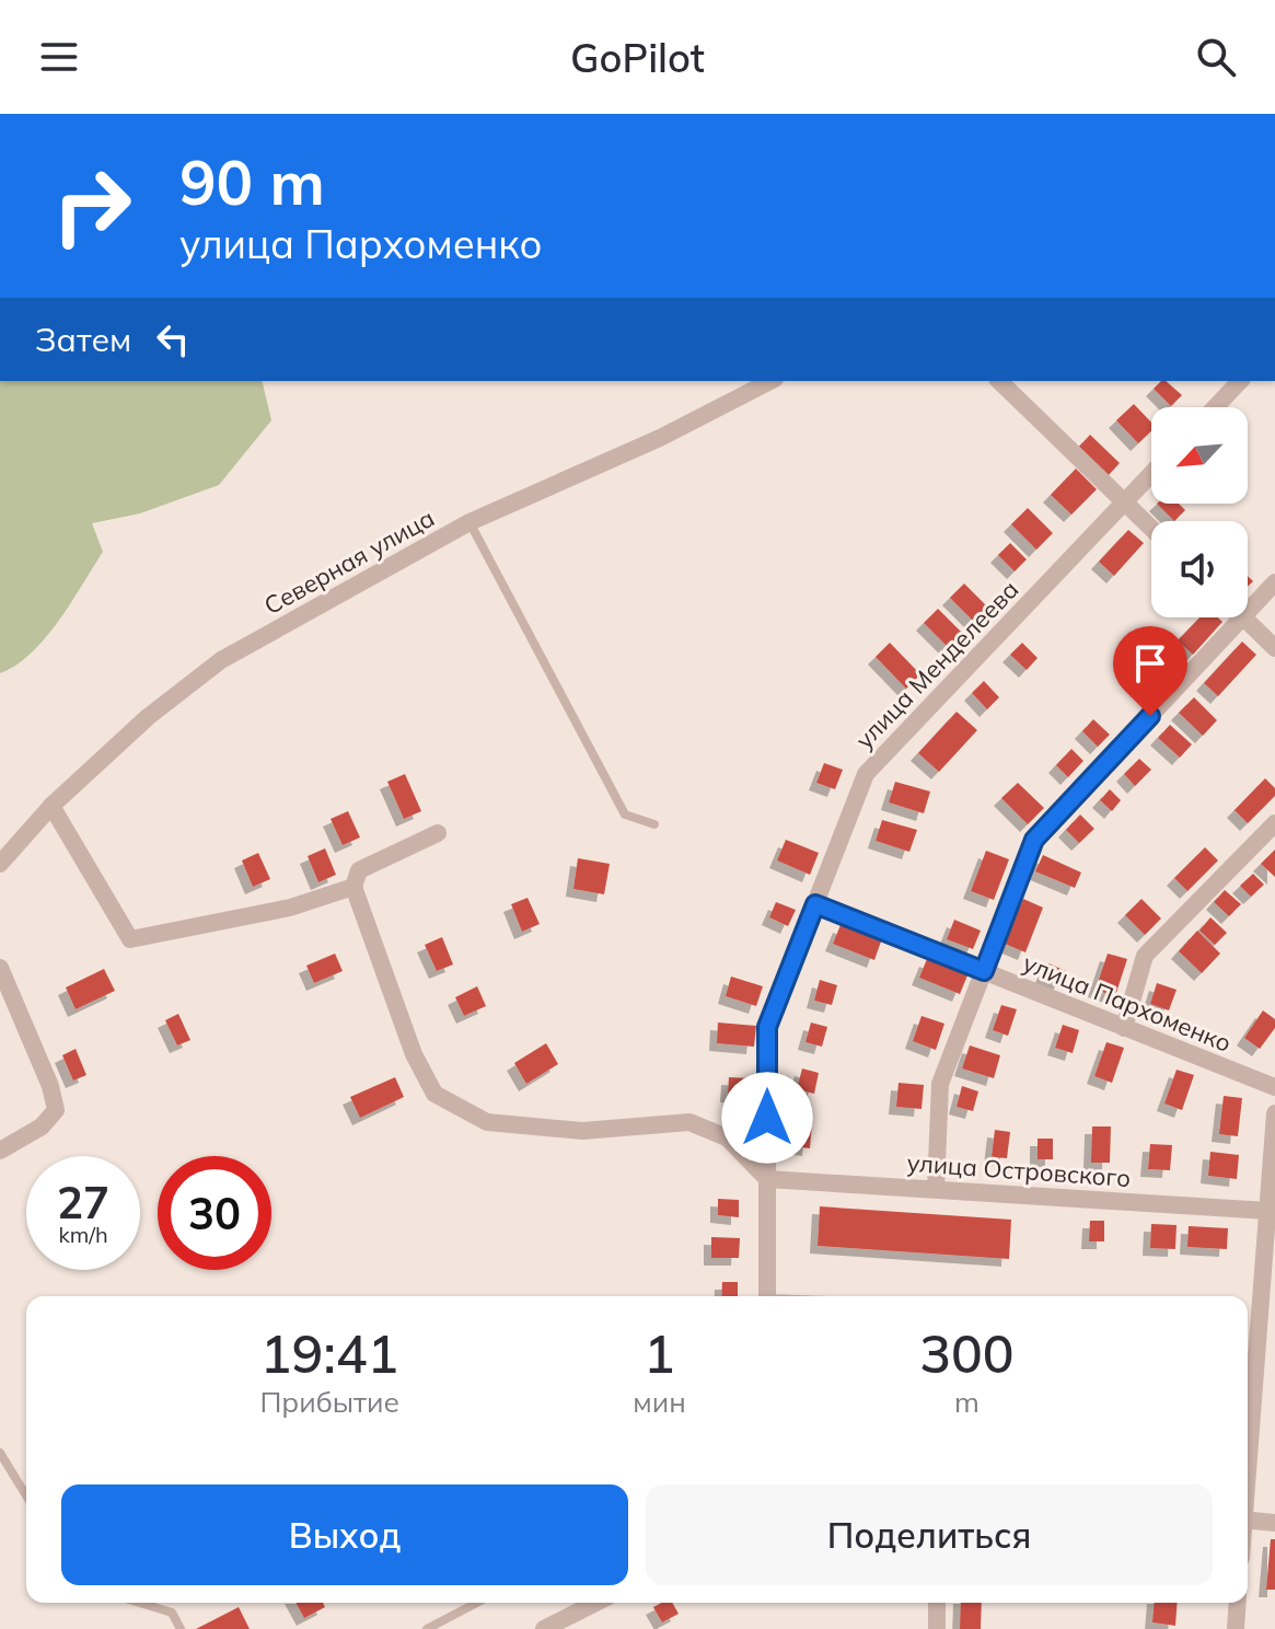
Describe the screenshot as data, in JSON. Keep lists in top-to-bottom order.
{
  "streets": {
    "street": [
      "Северная улица",
      "улица Менделеева",
      "улица Пархоменко",
      "улица Островского"
    ]
  },
  "crossings": [
    ["улица Менделеева", "улица Пархоменко"],
    ["улица Менделеева", "улица Островского"]
  ],
  "north": "bottom left",
  "page": {
    "header": "GoPilot",
    "turn": ["90 m", "улица Пархоменко"],
    "then": "Затем",
    "speed": "27 km/h",
    "limit": "30",
    "eta": [
      "19:41",
      "Прибытие",
      "1",
      "мин",
      "300",
      "m"
    ],
    "buttons": ["Выход", "Поделиться"]
  }
}
